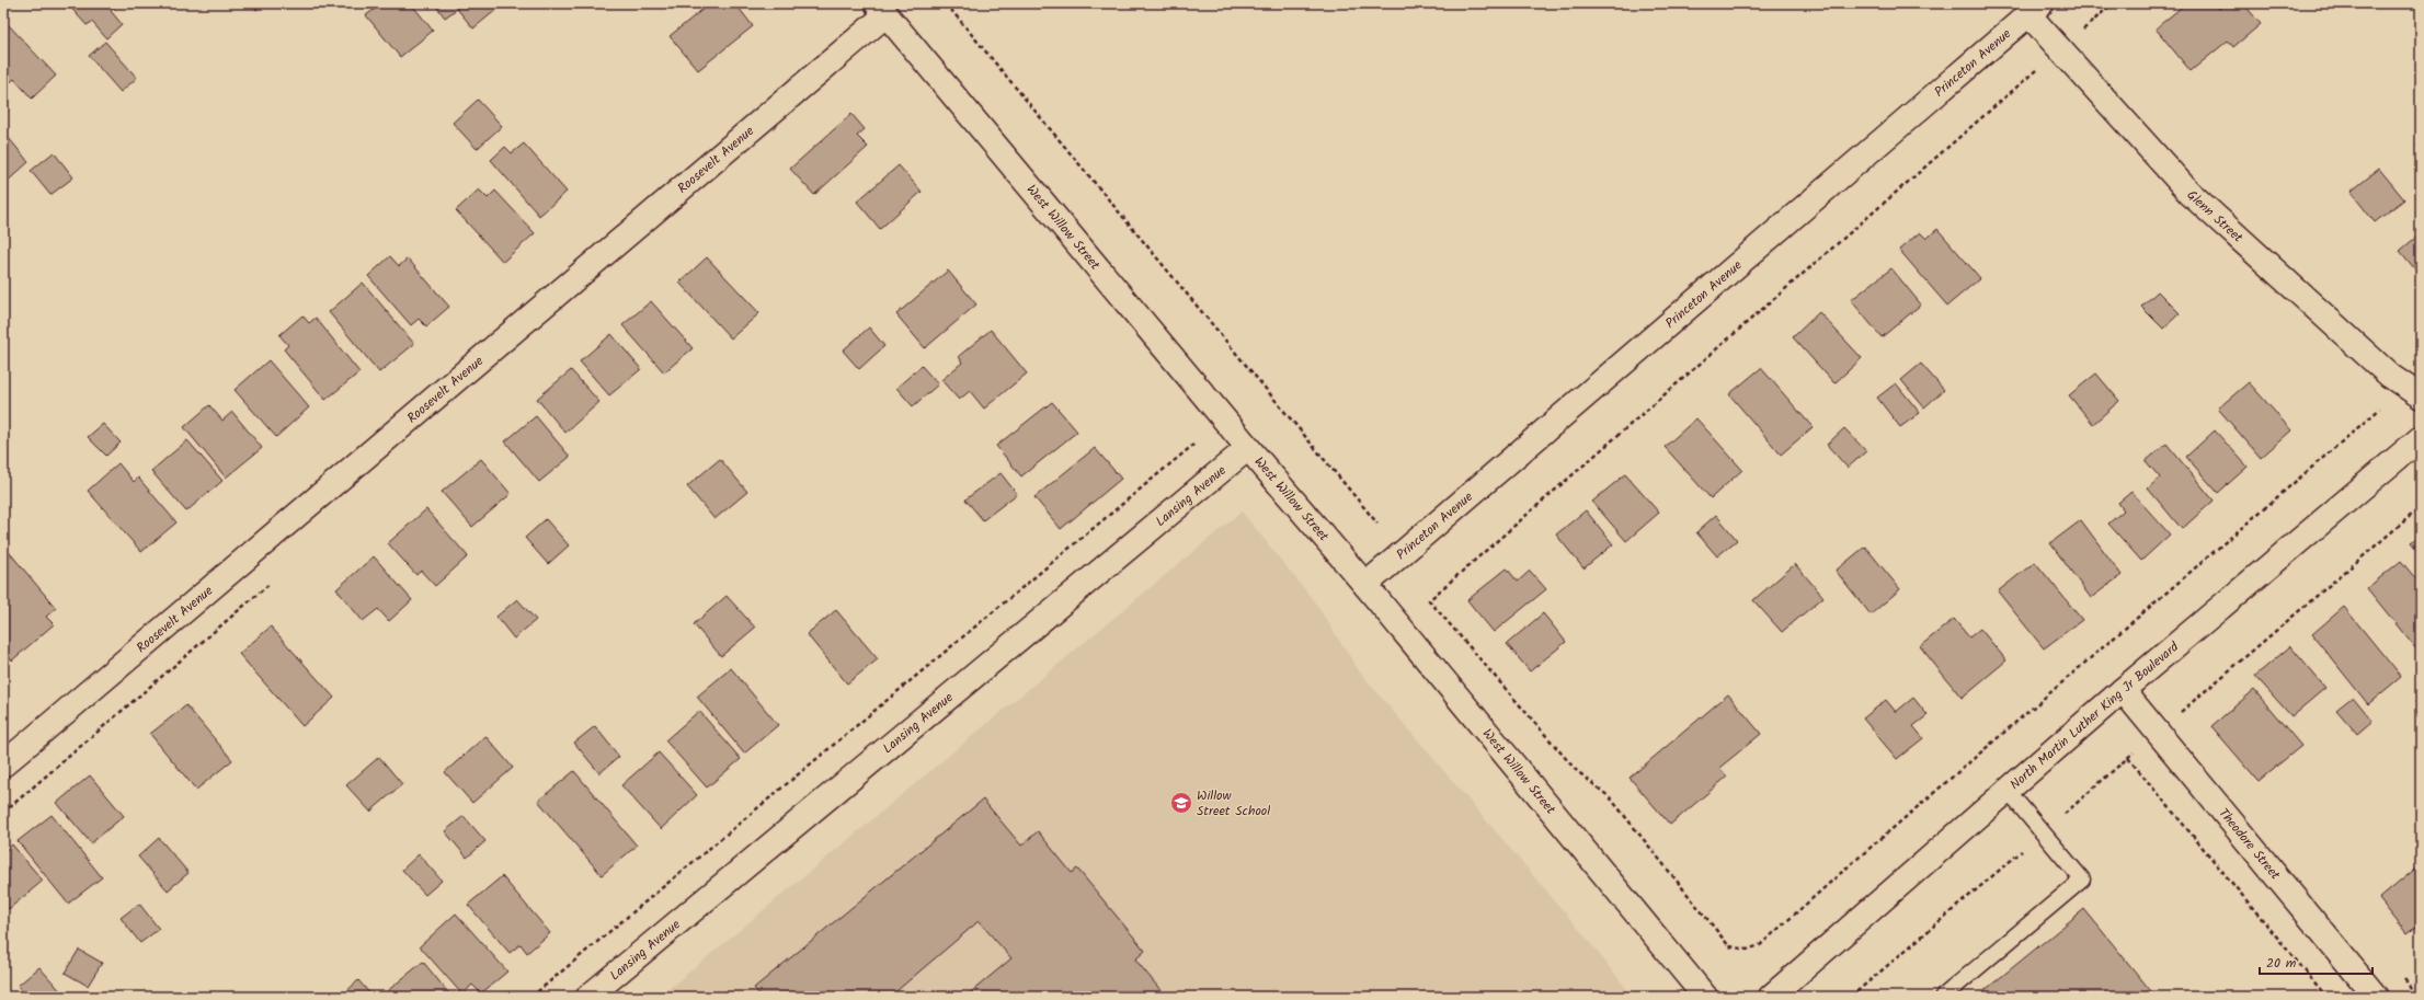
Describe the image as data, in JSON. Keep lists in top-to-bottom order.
{
  "streets": {
    "street": [
      "Princeton Avenue",
      "Roosevelt Avenue",
      "Glenn Street",
      "West Willow Street",
      "Lansing Avenue",
      "North Martin Luther King Jr Boulevard",
      "Theodore Street"
    ]
  },
  "crossings": [
    ["Princeton Avenue", "Glenn Street"],
    ["Princeton Avenue", "West Willow Street"],
    ["Roosevelt Avenue", "West Willow Street"],
    ["West Willow Street", "Lansing Avenue"],
    ["North Martin Luther King Jr Boulevard", "Theodore Street"]
  ],
  "places": {
    "school or university": ["Willow Street School"]
  },
  "scale_bar": "20 m"
}
